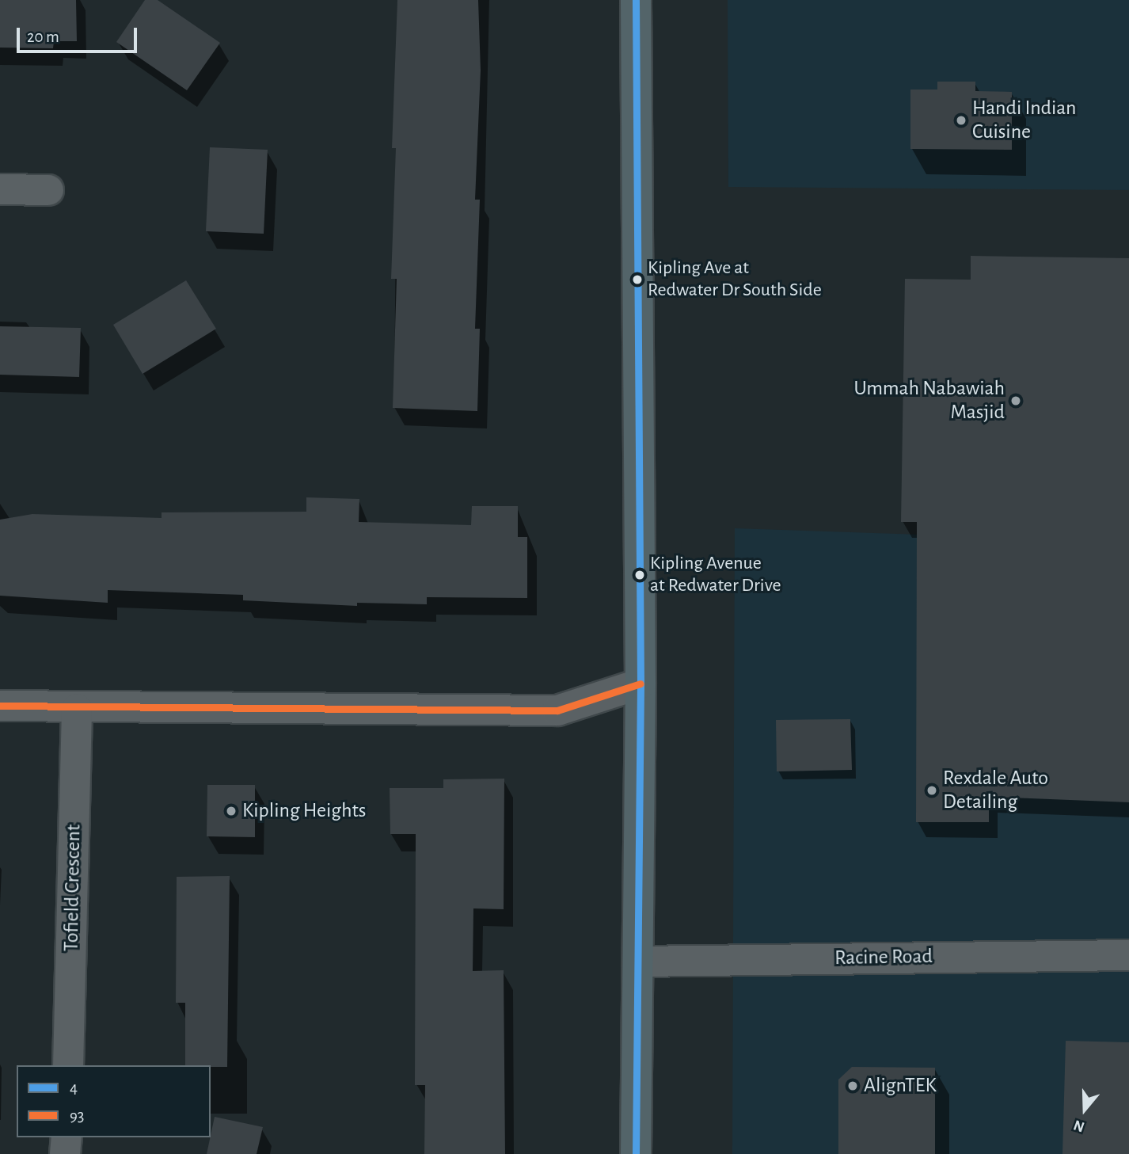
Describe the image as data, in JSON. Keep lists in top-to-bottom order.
{
  "streets": {
    "street": ["Tofield Crescent", "Racine Road"]
  },
  "places": [
    "Handi Indian Cuisine",
    "Kipling Ave at Redwater Dr South Side",
    "Ummah Nabawiah Masjid",
    "Kipling Avenue at Redwater Drive",
    "Rexdale Auto Detailing",
    "Kipling Heights",
    "AlignTEK"
  ],
  "lines": ["transit line 4", "transit line 93"],
  "legend": ["4", "93"],
  "scale_bar": "20 m",
  "north": "bottom"
}
